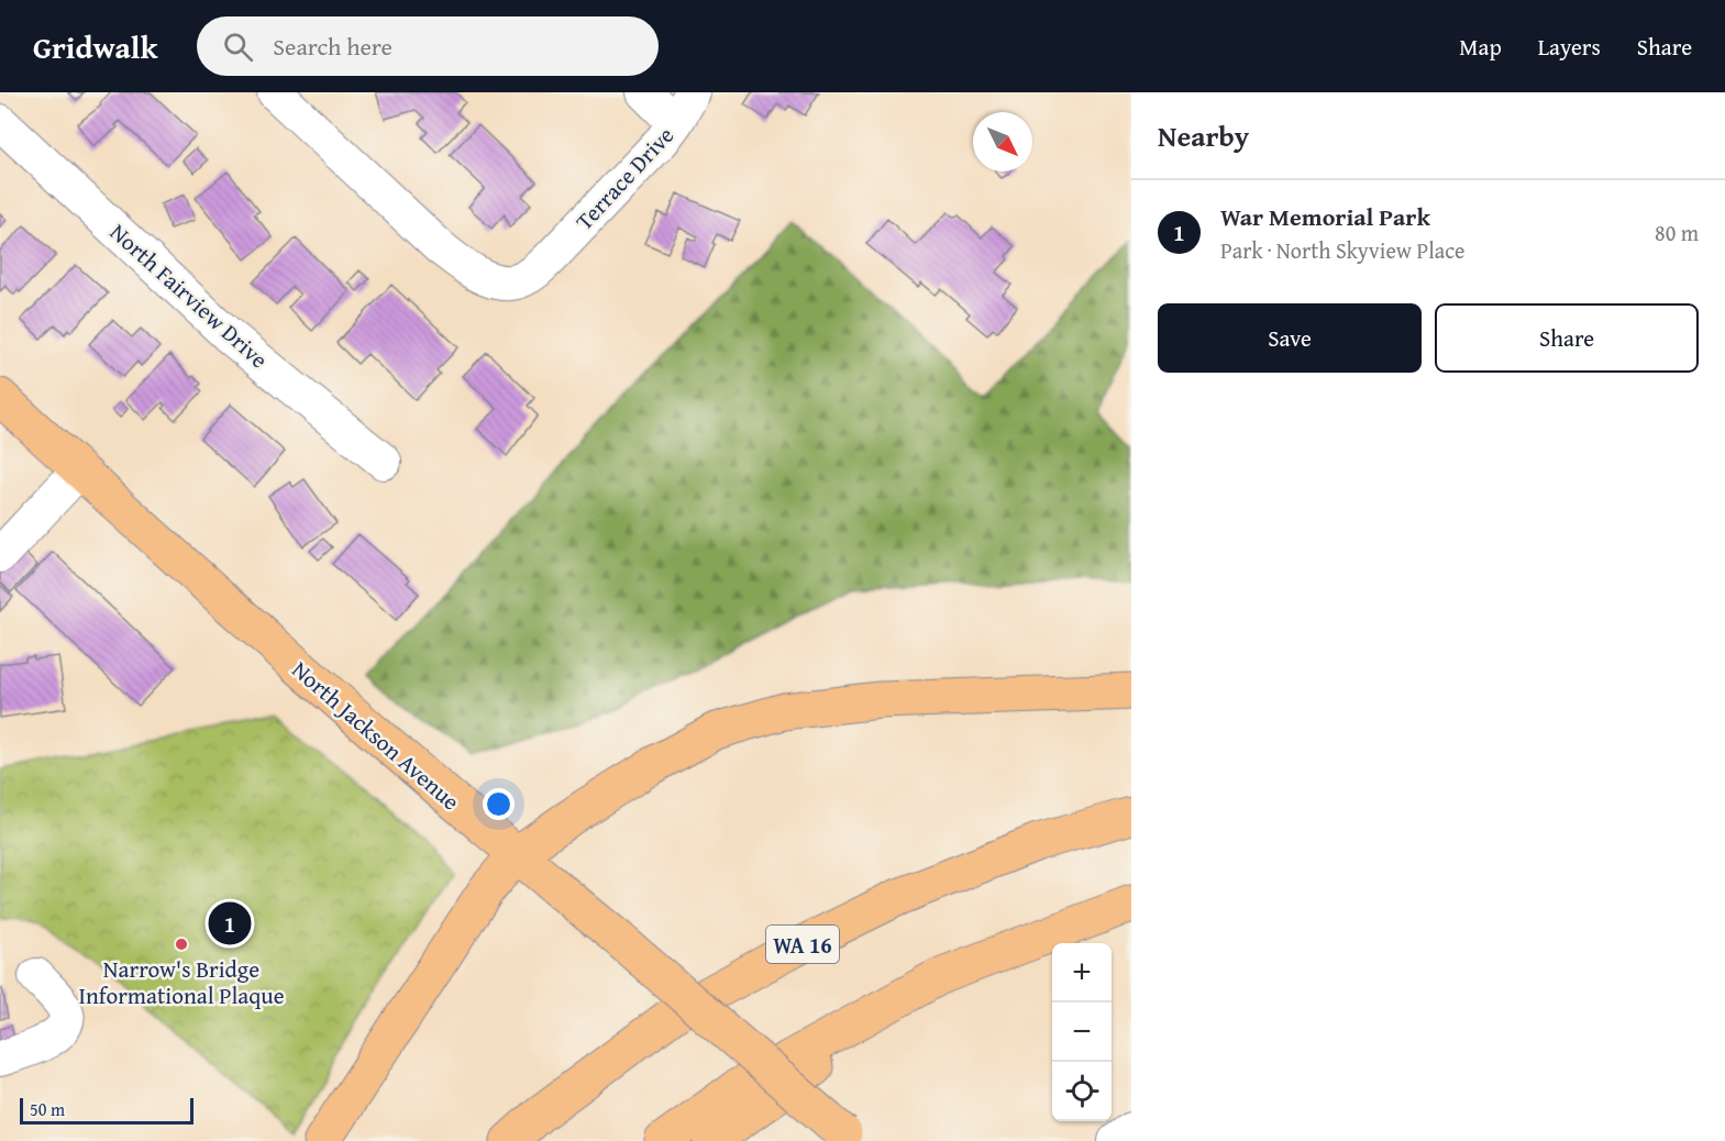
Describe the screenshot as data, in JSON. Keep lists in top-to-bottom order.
{
  "streets": {
    "main road": ["North Jackson Avenue", "WA 16"],
    "street": ["Terrace Drive", "North Fairview Drive"]
  },
  "places": ["Narrow's Bridge Informational Plaque"],
  "scale_bar": "50 m",
  "north": "bottom right",
  "page": {
    "header": "Gridwalk",
    "search": "Search here",
    "nav": ["Map", "Layers", "Share"],
    "heading": "Nearby",
    "list": [
      {
        "mark": "1",
        "name": "War Memorial Park",
        "note": "Park · North Skyview Place",
        "value": "80 m"
      }
    ],
    "buttons": ["Save", "Share"],
    "pins": "1",
    "map_buttons": ["+", "−"],
    "scale": "50 m"
  }
}
